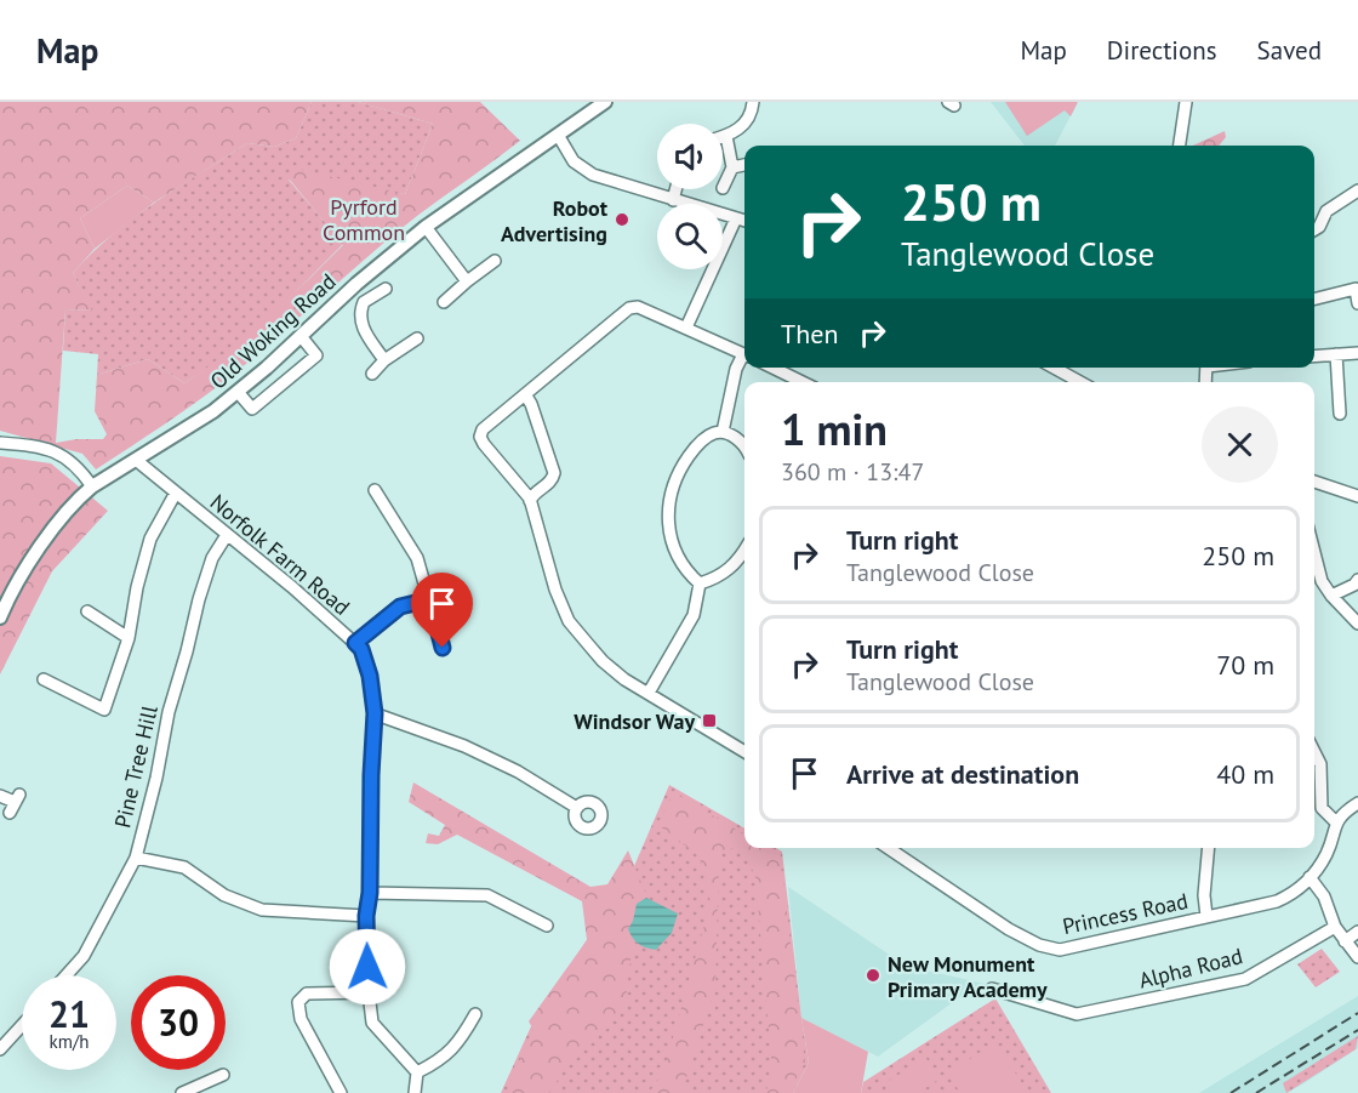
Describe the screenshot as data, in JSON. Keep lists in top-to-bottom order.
{
  "streets": {
    "main road": ["Old Woking Road"],
    "street": [
      "Norfolk Farm Road",
      "Pine Tree Hill",
      "Princess Road",
      "Alpha Road"
    ]
  },
  "crossings": [
    ["Old Woking Road", "Norfolk Farm Road"],
    ["Norfolk Farm Road", "Pine Tree Hill"]
  ],
  "parks": ["Pyrford Common"],
  "places": {
    "other": ["Robot Advertising", "New Monument Primary Academy"],
    "transit": ["Windsor Way"]
  },
  "page": {
    "header": "Map",
    "nav": ["Map", "Directions", "Saved"],
    "turn": ["250 m", "Tanglewood Close"],
    "then": "Then",
    "heading": ["1 min", "360 m · 13:47"],
    "list": [
      {
        "name": "Turn right",
        "note": "Tanglewood Close",
        "value": "250 m"
      },
      {
        "name": "Turn right",
        "note": "Tanglewood Close",
        "value": "70 m"
      },
      {
        "name": "Arrive at destination",
        "value": "40 m"
      }
    ],
    "speed": "21 km/h",
    "limit": "30"
  }
}
